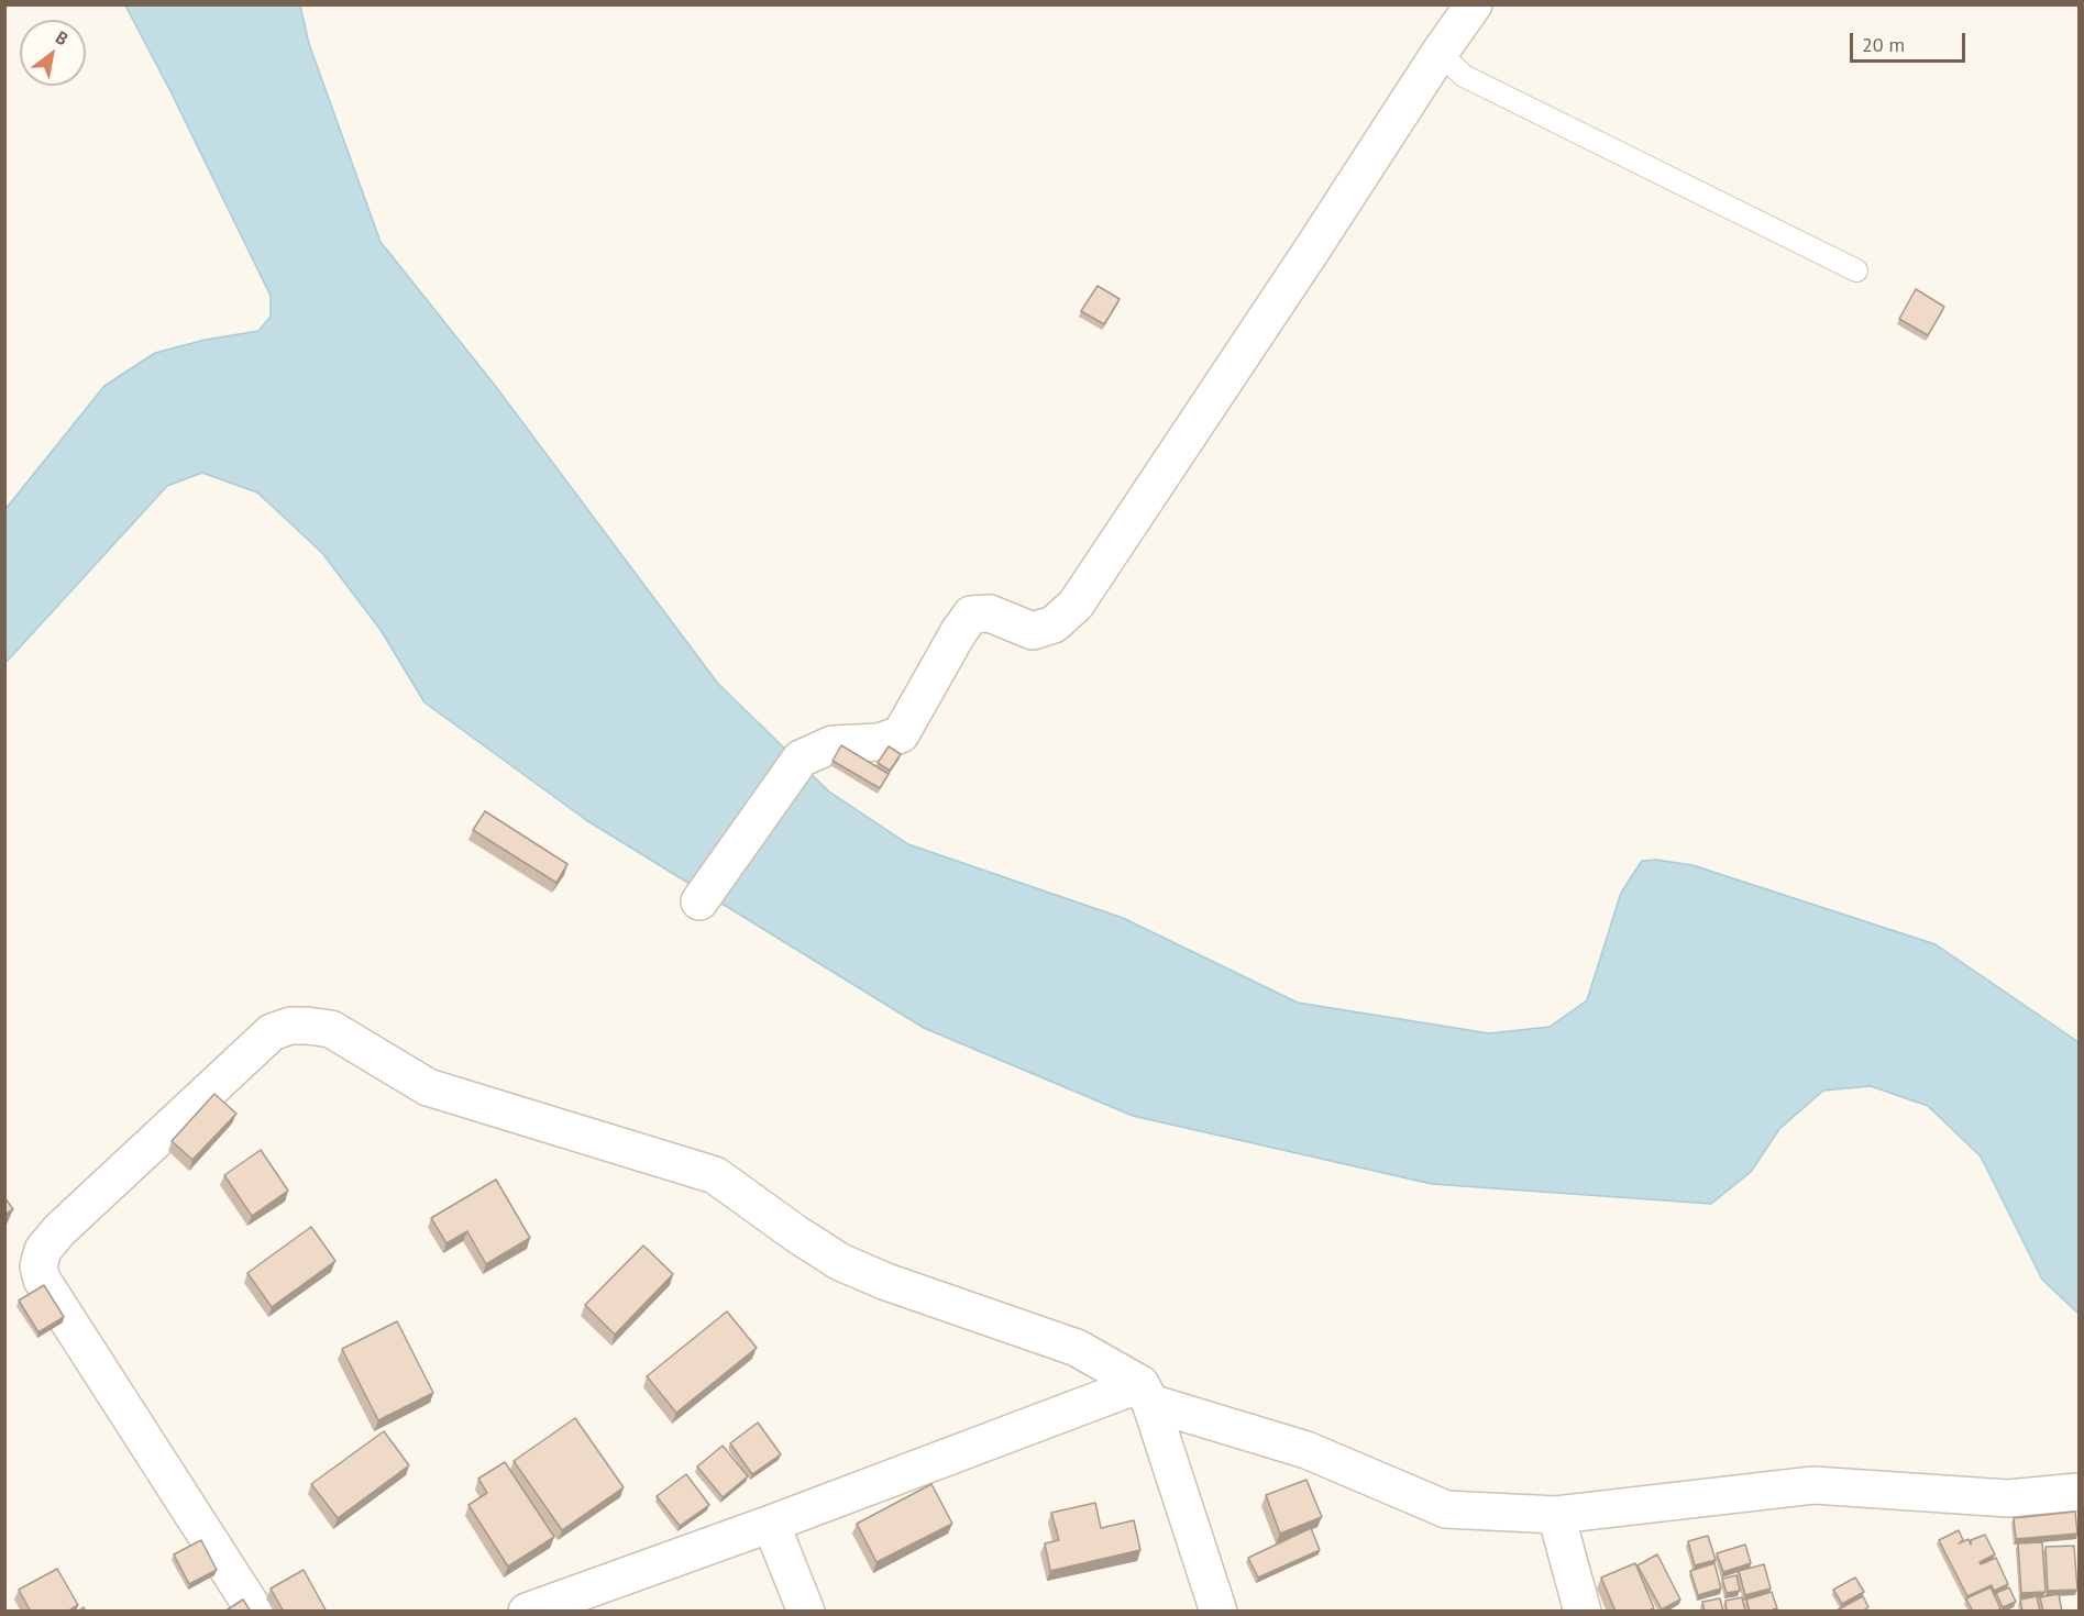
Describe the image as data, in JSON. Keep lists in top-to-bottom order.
{
  "scale_bar": "20 m",
  "north": "top right"
}
